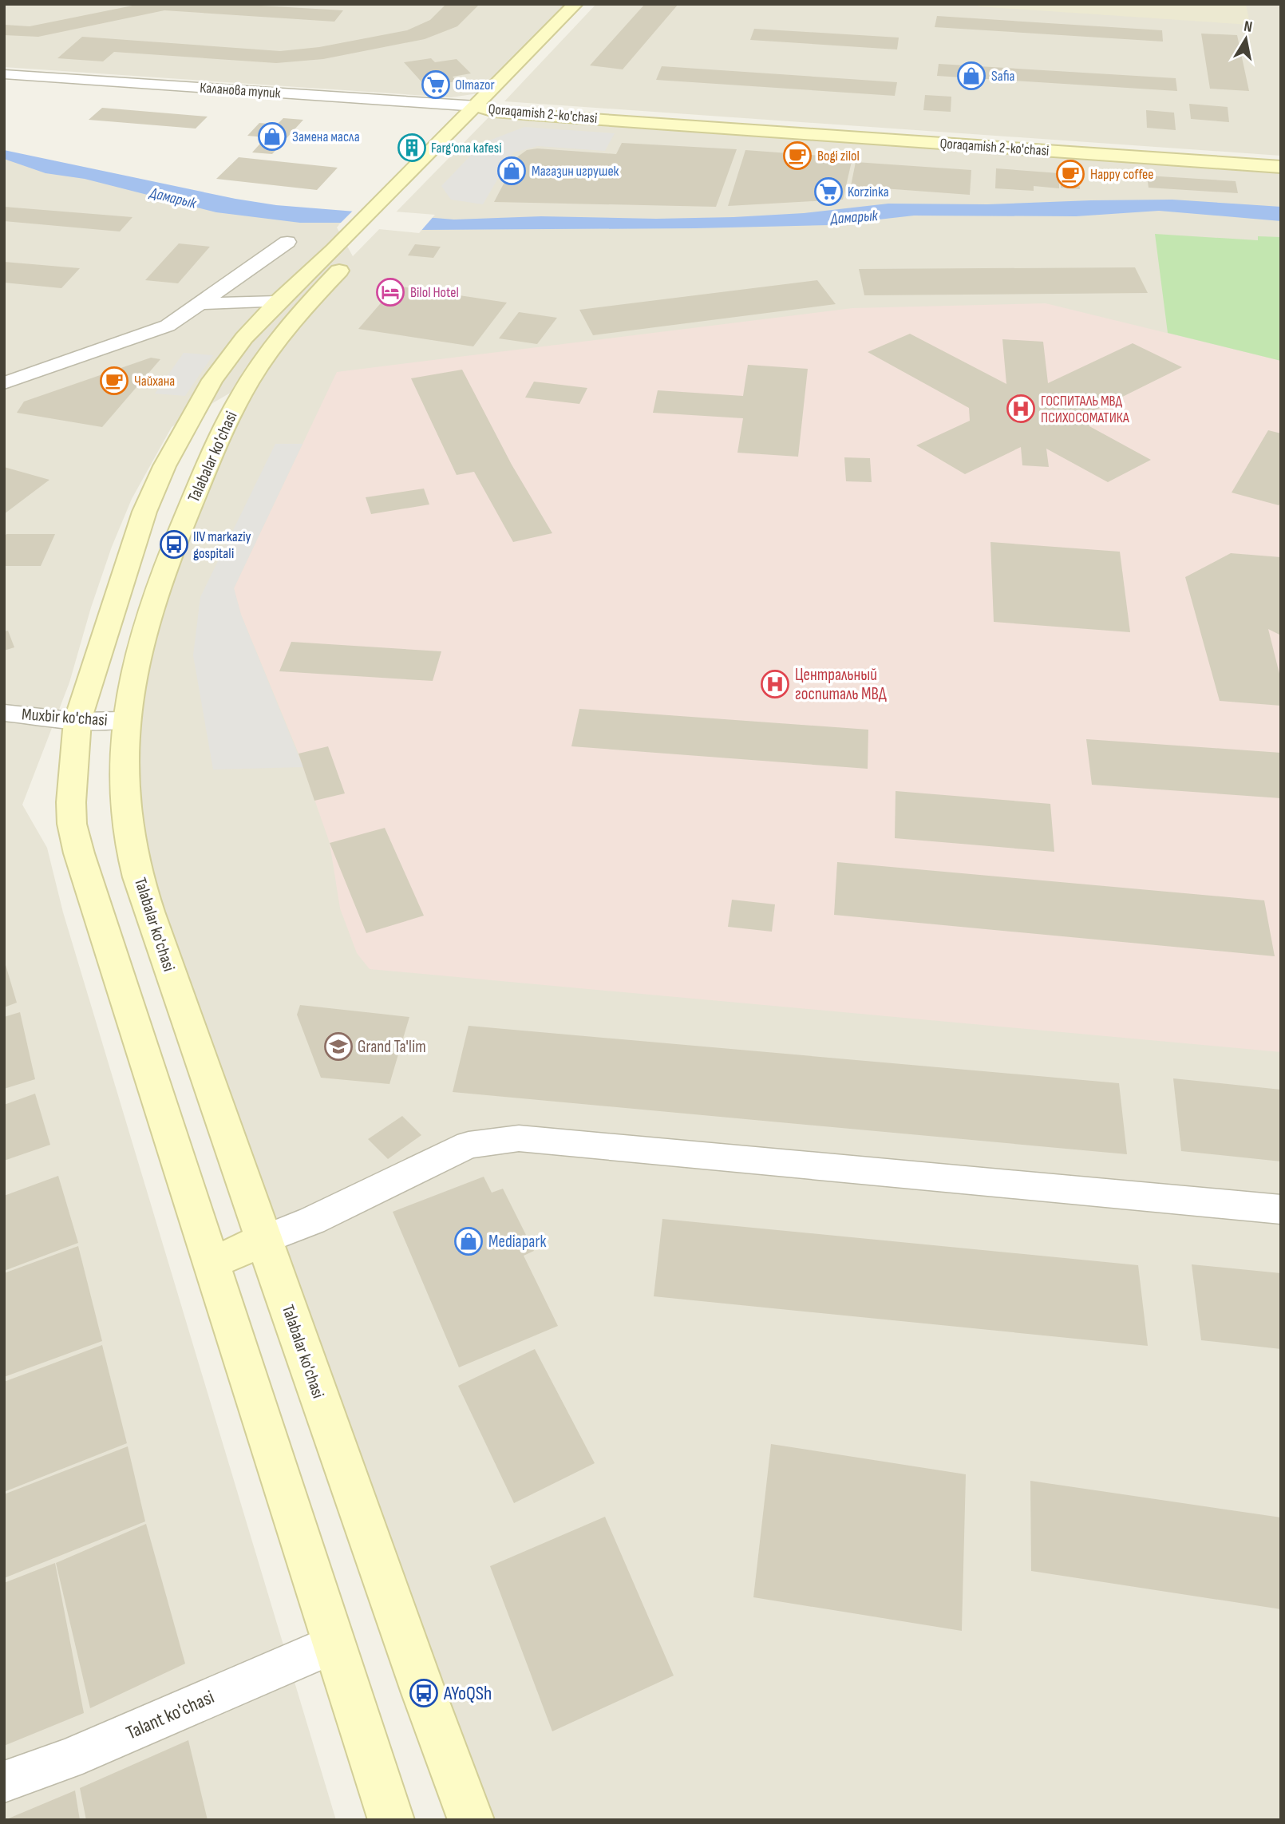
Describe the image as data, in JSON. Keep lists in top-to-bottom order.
{
  "streets": {
    "main road": ["Qoraqamish 2-ko'chasi", "Talabalar ko'chasi"],
    "street": ["Каланова тупик", "Muxbir ko'chasi", "Talant ko'chasi"]
  },
  "crossings": [
    ["Каланова тупик", "Qoraqamish 2-ko'chasi"],
    ["Каланова тупик", "Talabalar ko'chasi"],
    ["Qoraqamish 2-ko'chasi", "Talabalar ko'chasi"],
    ["Talabalar ko'chasi", "Muxbir ko'chasi"],
    ["Talabalar ko'chasi", "Talant ko'chasi"]
  ],
  "water": ["Дамарык"],
  "places": {
    "shop": [
      "Safia",
      "Замена масла",
      "Магазин игрушек",
      "Mediapark"
    ],
    "supermarket": ["Olmazor", "Korzinka"],
    "building": ["Farg‘ona kafesi"],
    "cafe": ["Bogi zilol", "Happy coffee", "Чайхана"],
    "hotel": ["Bilol Hotel"],
    "hospital": ["ГОСПИТАЛЬ МВД ПСИХОСОМАТИКА", "Центральный госпиталь МВД"],
    "bus stop": ["IIV markaziy gospitali", "AYoQSh"],
    "school or university": ["Grand Ta'lim"]
  },
  "north": "top"
}
